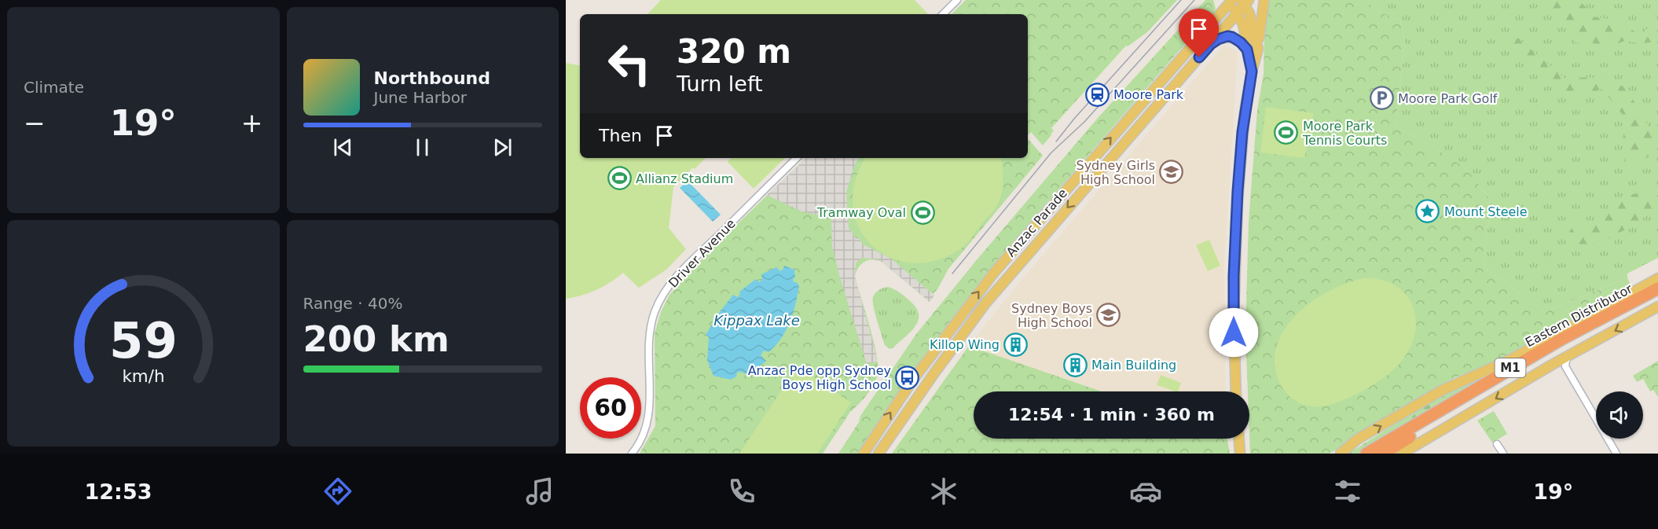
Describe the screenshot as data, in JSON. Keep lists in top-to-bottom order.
{
  "streets": {
    "highway": ["Eastern Distributor", "M1"],
    "main road": ["Anzac Parade"],
    "street": ["Driver Avenue"]
  },
  "water": ["Kippax Lake"],
  "places": {
    "station": ["Moore Park"],
    "parking": ["Moore Park Golf"],
    "sports": ["Moore Park Tennis Courts", "Allianz Stadium", "Tramway Oval"],
    "school or university": ["Sydney Girls High School", "Sydney Boys High School"],
    "place": ["Mount Steele"],
    "building": ["Killop Wing", "Main Building"],
    "bus stop": ["Anzac Pde opp Sydney Boys High School"]
  },
  "page": {
    "tile": [
      "Climate",
      ["Range · 40%", "200 km"]
    ],
    "turn": ["320 m", "Turn left"],
    "song": ["Northbound", "June Harbor"],
    "heat": ["−", "19°", "+"],
    "then": "Then",
    "limit": "60",
    "trip": "12:54 · 1 min · 360 m",
    "tabs": ["12:53", "19°"],
    "gauge": ["59", "km/h"]
  }
}
